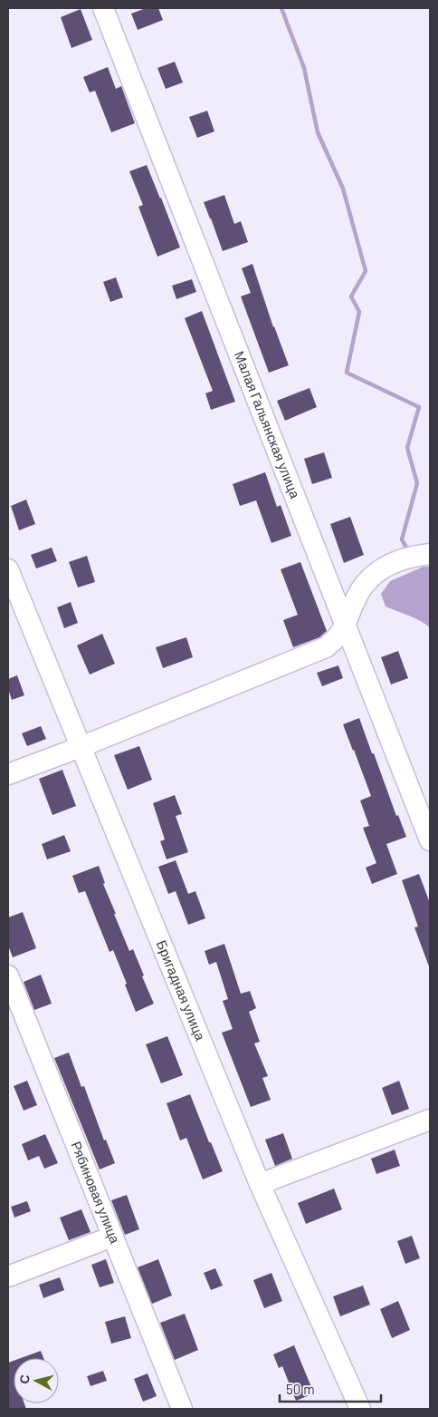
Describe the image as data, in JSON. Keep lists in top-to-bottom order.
{
  "streets": {
    "street": ["Малая Гальянская улица", "Бригадная улица", "Рябиновая улица"]
  },
  "scale_bar": "50 m",
  "north": "left"
}
